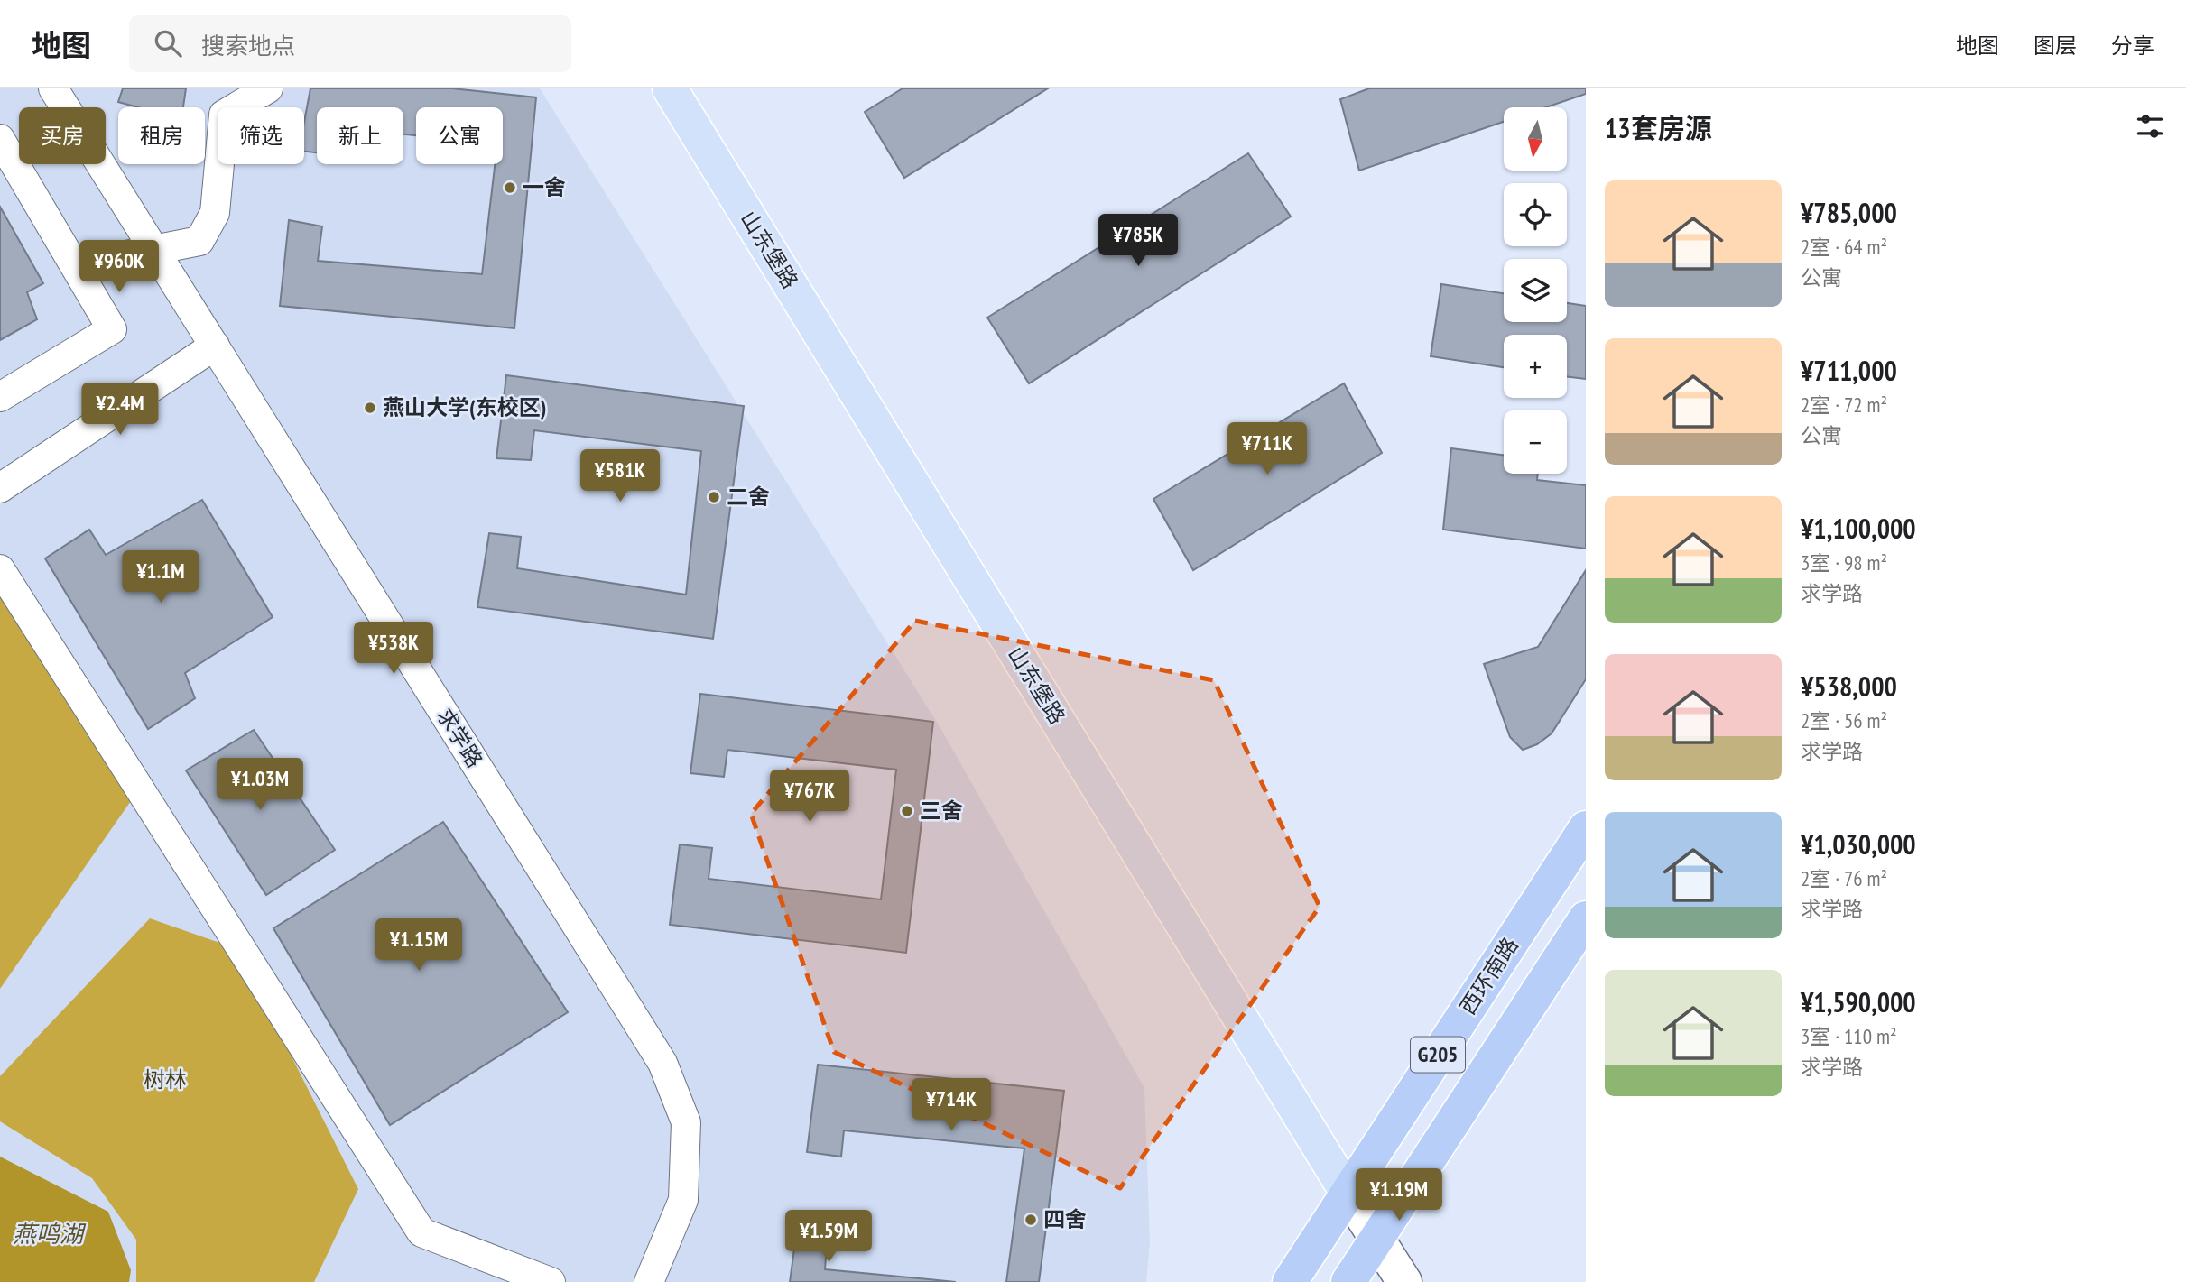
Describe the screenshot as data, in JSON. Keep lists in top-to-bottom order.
{
  "streets": {
    "highway": ["西环南路", "G205"],
    "main road": ["山东堡路"],
    "street": ["求学路"]
  },
  "crossings": [
    ["山东堡路", "西环南路"],
    ["山东堡路", "G205"]
  ],
  "water": ["燕鸣湖"],
  "parks": ["树林"],
  "places": [
    "一舍",
    "燕山大学(东校区)",
    "二舍",
    "三舍",
    "四舍"
  ],
  "north": "bottom",
  "page": {
    "header": "地图",
    "search": "搜索地点",
    "nav": ["地图", "图层", "分享"],
    "heading": "13套房源",
    "map_buttons": ["+", "−"],
    "chip": [
      "买房",
      "租房",
      "筛选",
      "新上",
      "公寓"
    ],
    "list": [
      {
        "name": "¥785,000",
        "note": "2室 · 64 m² · 公寓"
      },
      {
        "name": "¥711,000",
        "note": "2室 · 72 m² · 公寓"
      },
      {
        "name": "¥1,100,000",
        "note": "3室 · 98 m² · 求学路"
      },
      {
        "name": "¥538,000",
        "note": "2室 · 56 m² · 求学路"
      },
      {
        "name": "¥1,030,000",
        "note": "2室 · 76 m² · 求学路"
      },
      {
        "name": "¥1,590,000",
        "note": "3室 · 110 m² · 求学路"
      }
    ],
    "price": [
      "¥785K",
      "¥960K",
      "¥2.4M",
      "¥711K",
      "¥581K",
      "¥1.1M",
      "¥538K",
      "¥1.03M",
      "¥767K",
      "¥1.15M",
      "¥714K",
      "¥1.19M",
      "¥1.59M"
    ]
  }
}
